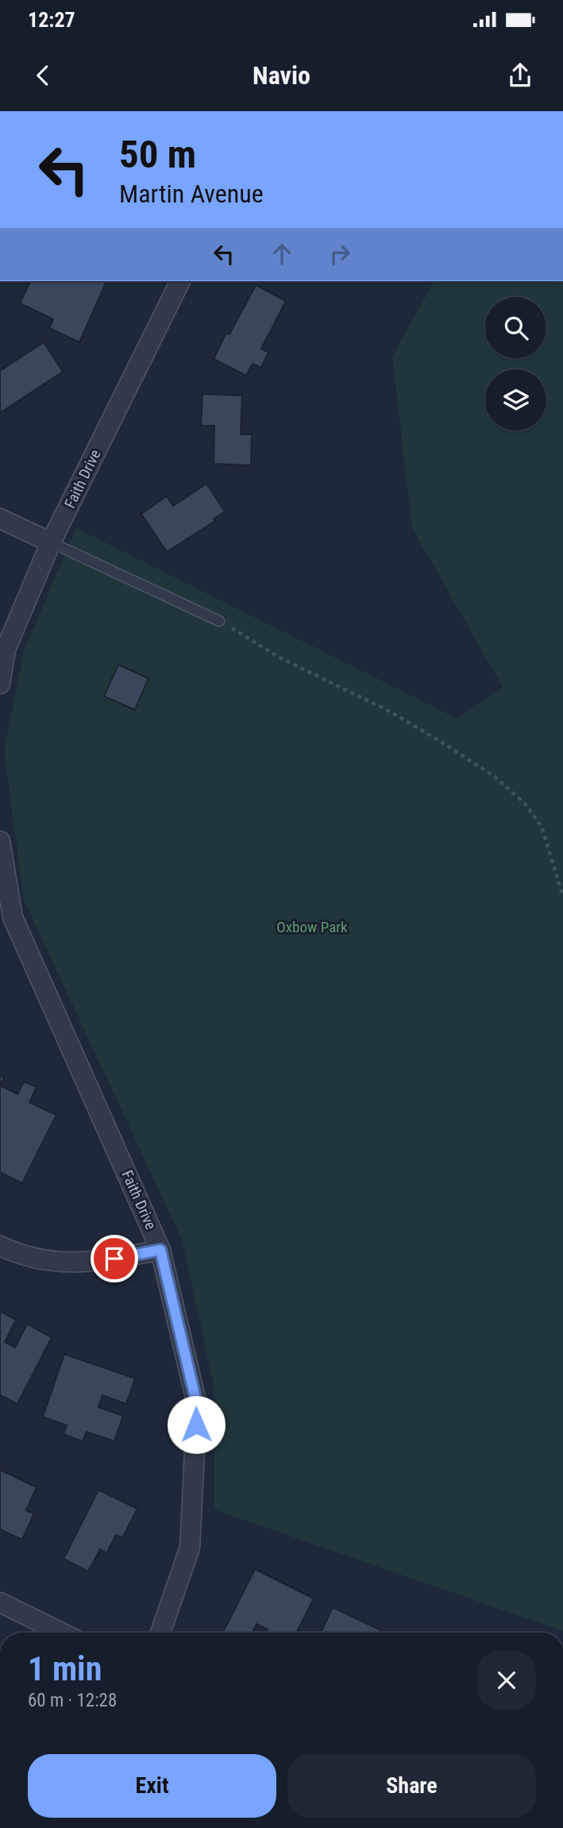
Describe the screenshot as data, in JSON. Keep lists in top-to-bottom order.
{
  "streets": {
    "street": ["Faith Drive"]
  },
  "parks": ["Oxbow Park"],
  "page": {
    "status": "12:27",
    "header": "Navio",
    "turn": ["50 m", "Martin Avenue"],
    "heading": ["1 min", "60 m · 12:28"],
    "buttons": ["Exit", "Share"]
  }
}
